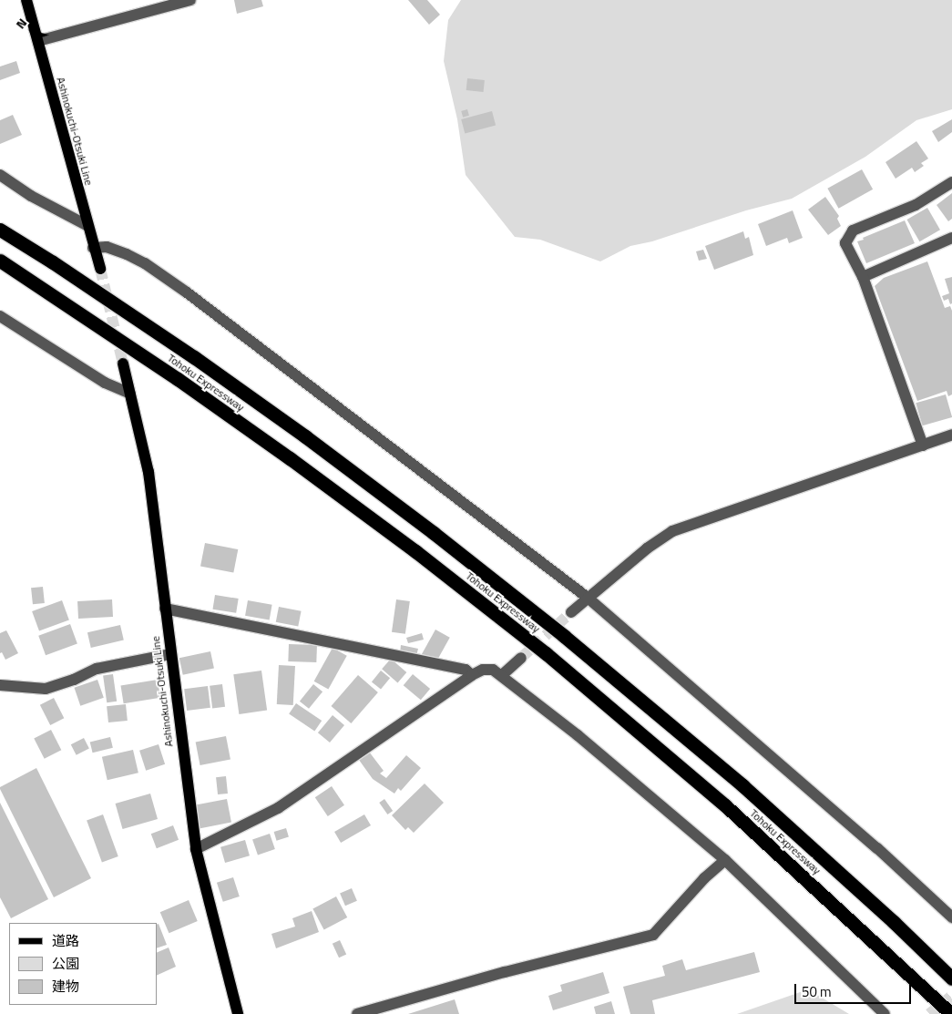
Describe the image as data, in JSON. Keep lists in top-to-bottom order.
{
  "streets": {
    "highway": ["Tohoku Expressway"],
    "main road": ["Ashinokuchi-Otsuki Line"]
  },
  "legend": ["道路", "公園", "建物"],
  "scale_bar": "50 m",
  "north": "top left"
}
